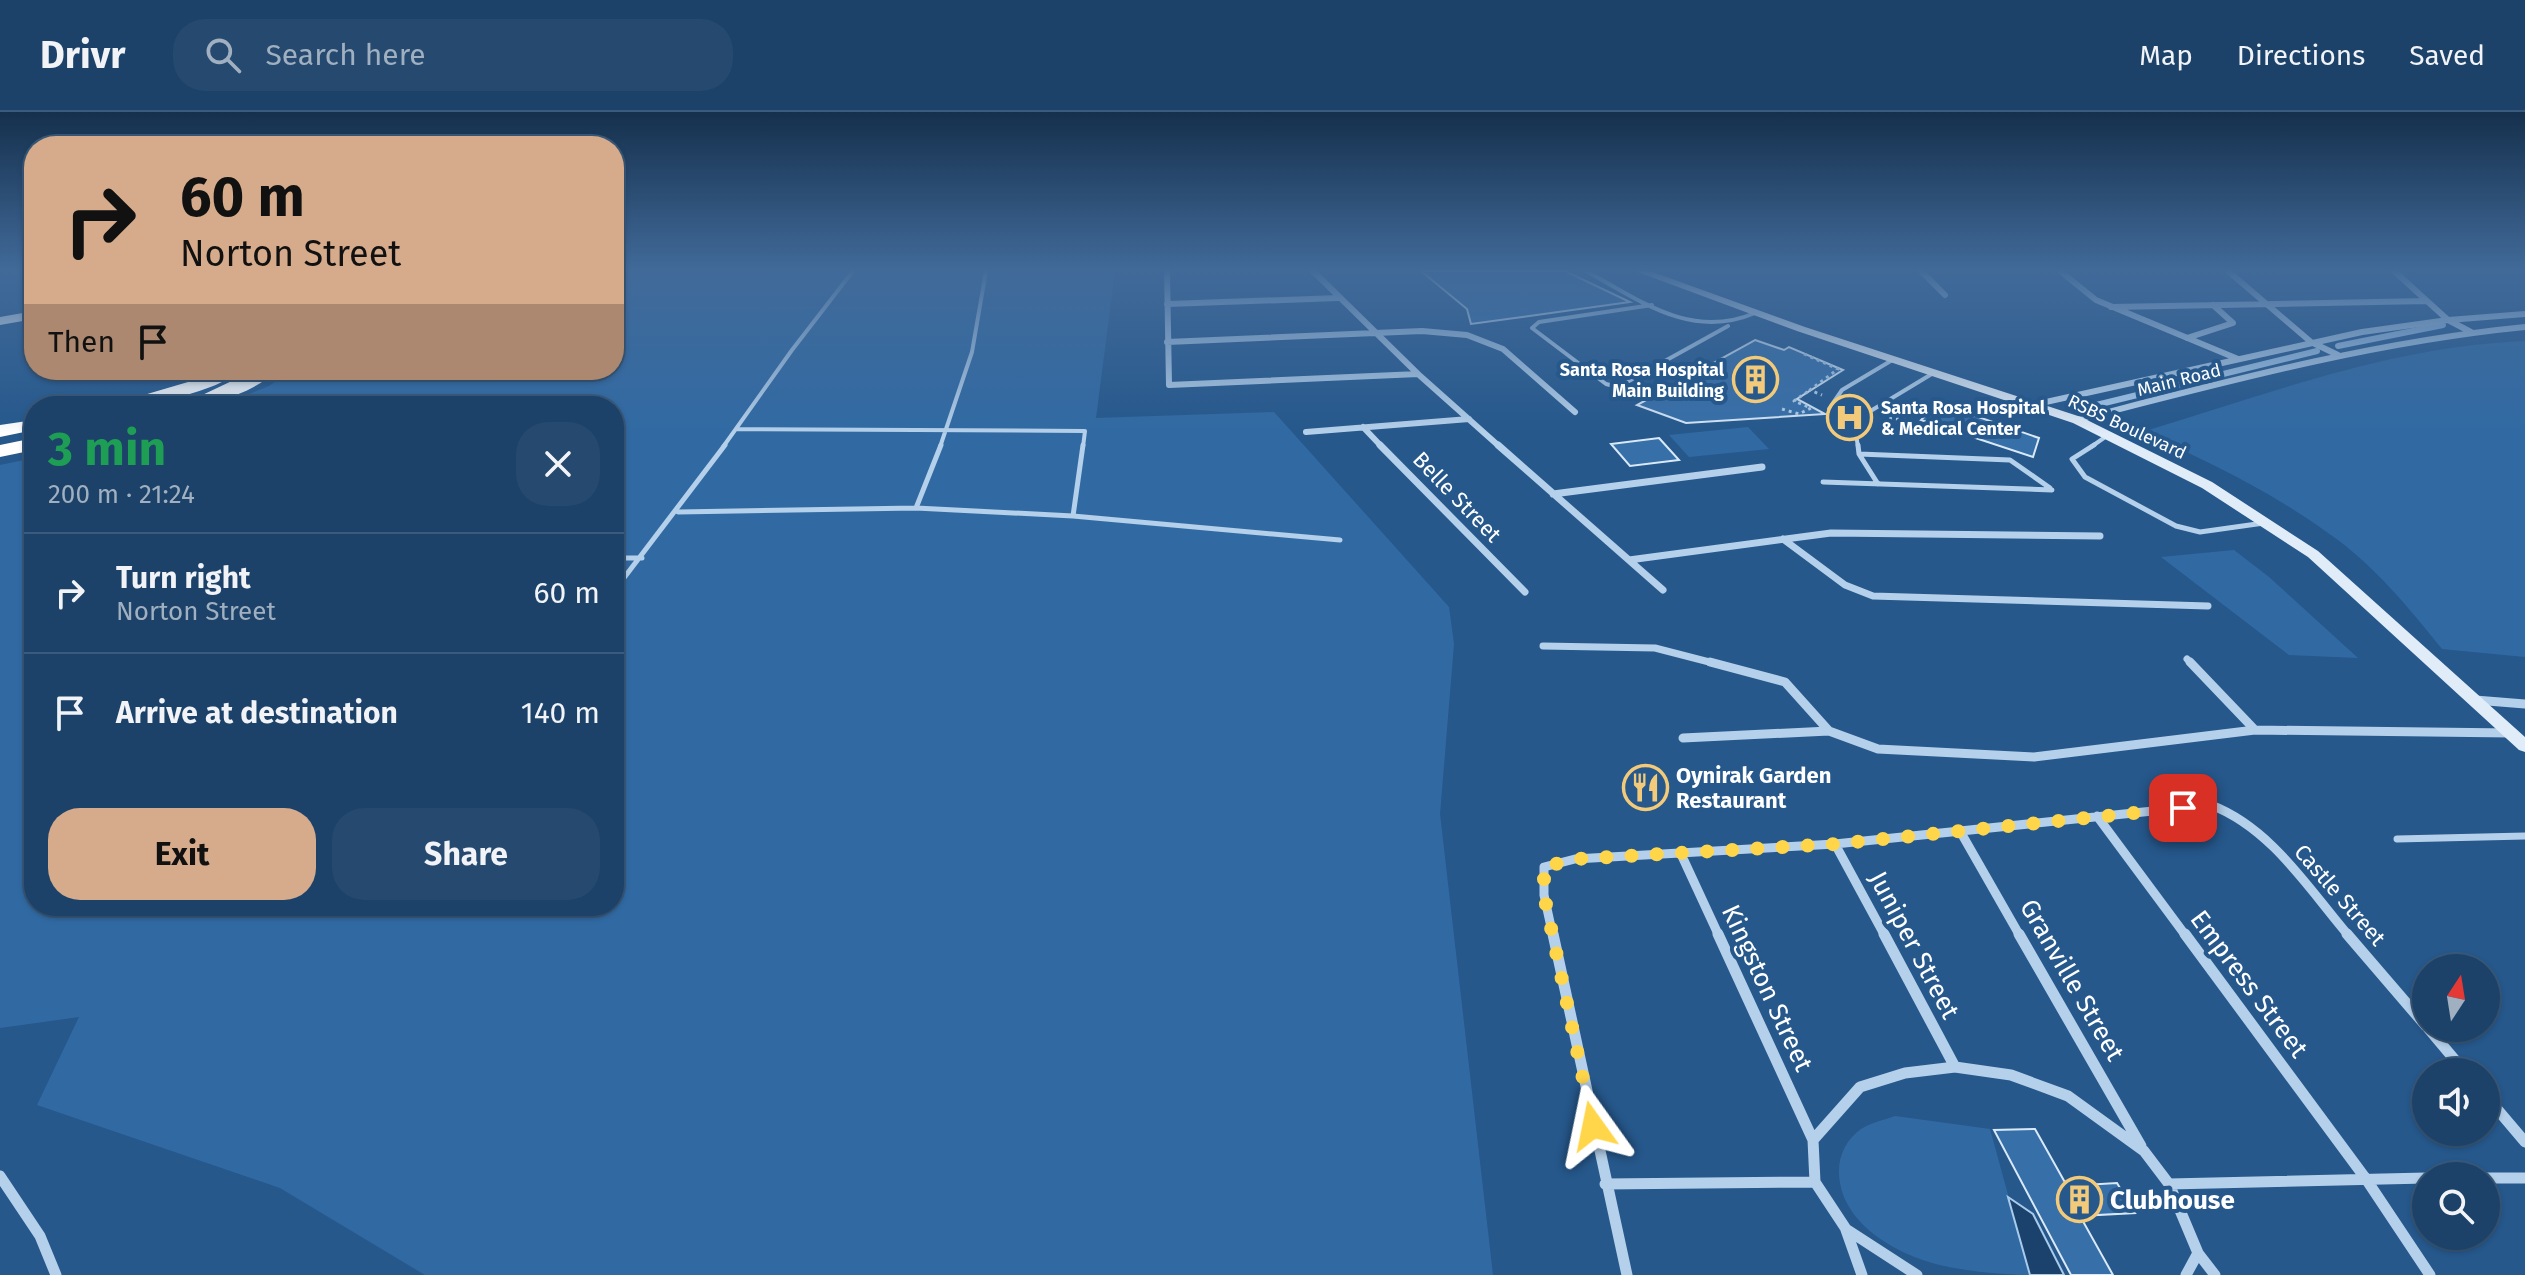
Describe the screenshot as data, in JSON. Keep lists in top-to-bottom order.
{
  "streets": {
    "street": [
      "Main Road",
      "RSBS Boulevard",
      "Belle Street",
      "Castle Street",
      "Juniper Street",
      "Granville Street",
      "Empress Street",
      "Kingston Street"
    ]
  },
  "crossings": [
    ["Main Road", "RSBS Boulevard"],
    ["Castle Street", "Empress Street"]
  ],
  "places": {
    "building": ["Santa Rosa Hospital Main Building", "Clubhouse"],
    "hospital": ["Santa Rosa Hospital & Medical Center"],
    "restaurant": ["Oynirak Garden Restaurant"]
  },
  "north": "top",
  "page": {
    "header": "Drivr",
    "search": "Search here",
    "nav": ["Map", "Directions", "Saved"],
    "turn": ["60 m", "Norton Street"],
    "then": "Then",
    "heading": ["3 min", "200 m · 21:24"],
    "list": [
      {
        "name": "Turn right",
        "note": "Norton Street",
        "value": "60 m"
      },
      {
        "name": "Arrive at destination",
        "value": "140 m"
      }
    ],
    "buttons": ["Exit", "Share"]
  }
}
